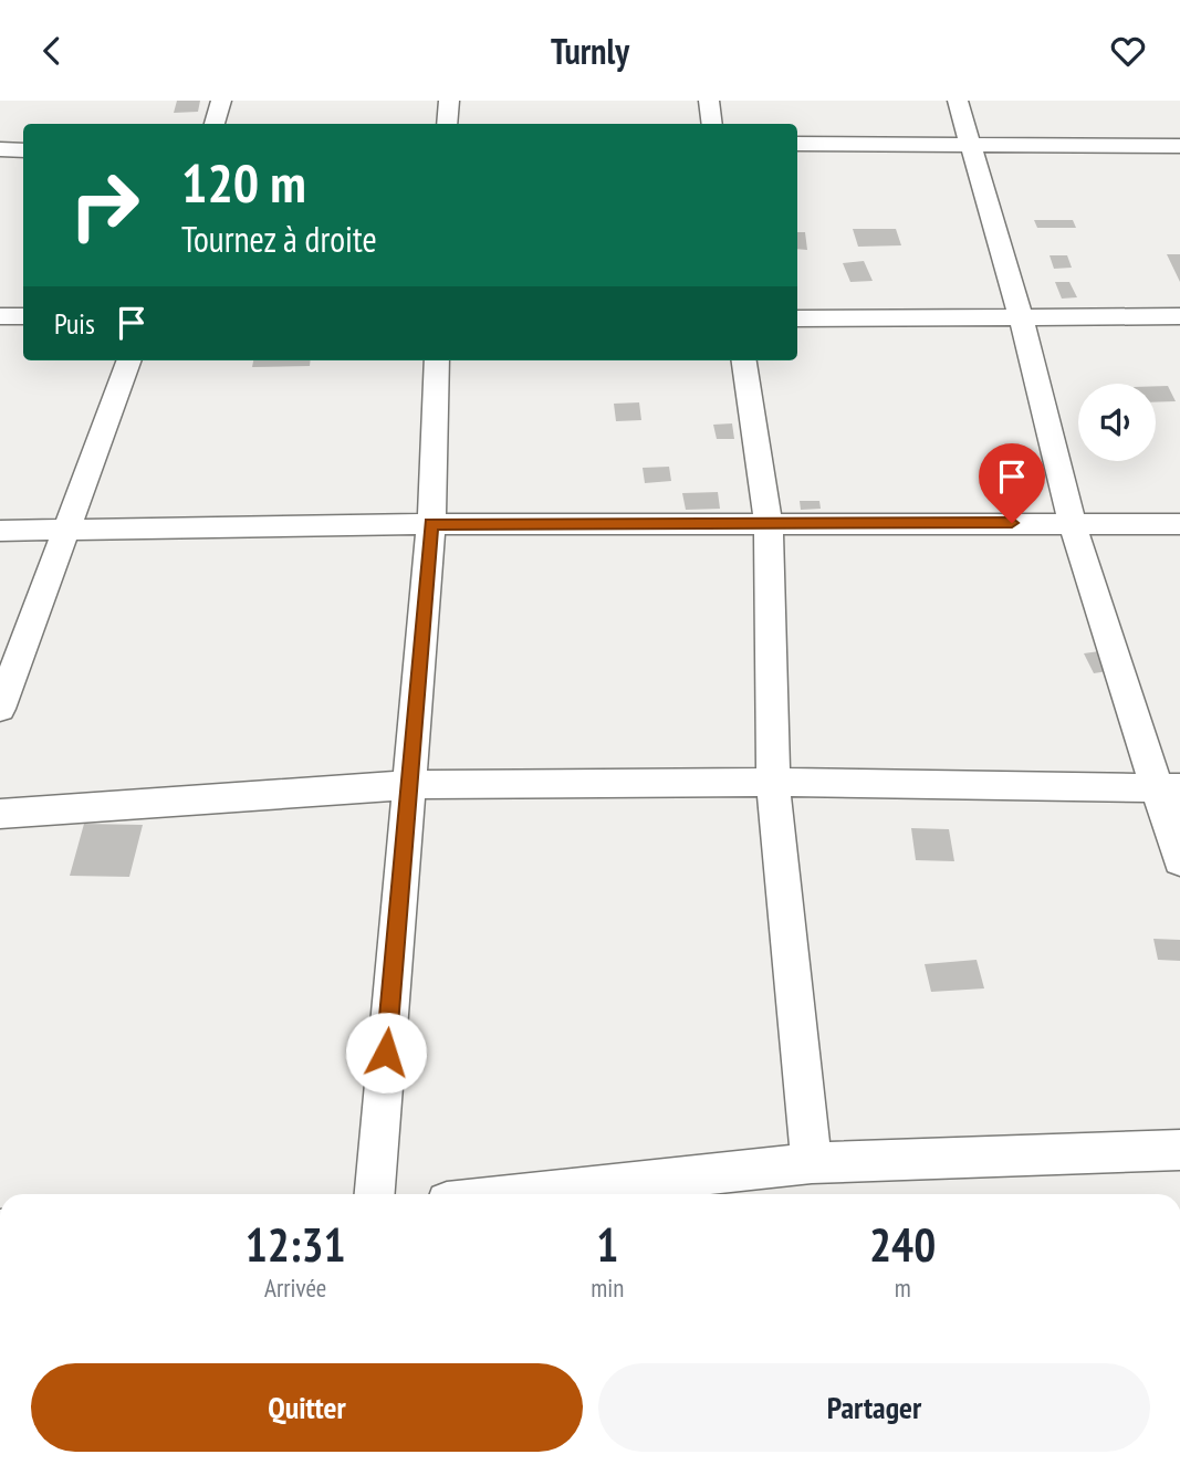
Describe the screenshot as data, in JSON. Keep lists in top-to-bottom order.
{
  "page": {
    "header": "Turnly",
    "turn": ["120 m", "Tournez à droite"],
    "then": "Puis",
    "eta": [
      "12:31",
      "Arrivée",
      "1",
      "min",
      "240",
      "m"
    ],
    "buttons": ["Quitter", "Partager"]
  }
}
